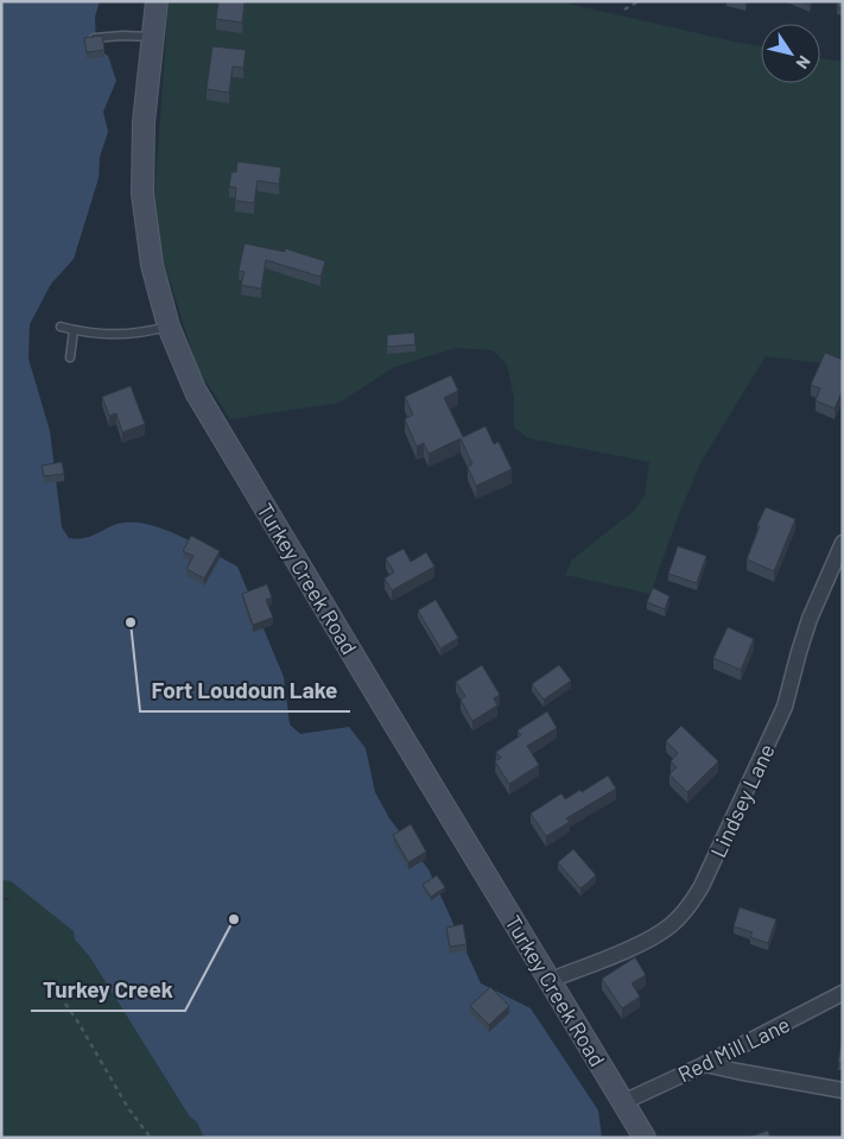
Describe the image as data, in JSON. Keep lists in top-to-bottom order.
{
  "streets": {
    "street": ["Turkey Creek Road", "Lindsey Lane", "Red Mill Lane"]
  },
  "crossings": [
    ["Turkey Creek Road", "Lindsey Lane"],
    ["Turkey Creek Road", "Red Mill Lane"]
  ],
  "places": ["Fort Loudoun Lake", "Turkey Creek"],
  "north": "bottom right"
}
